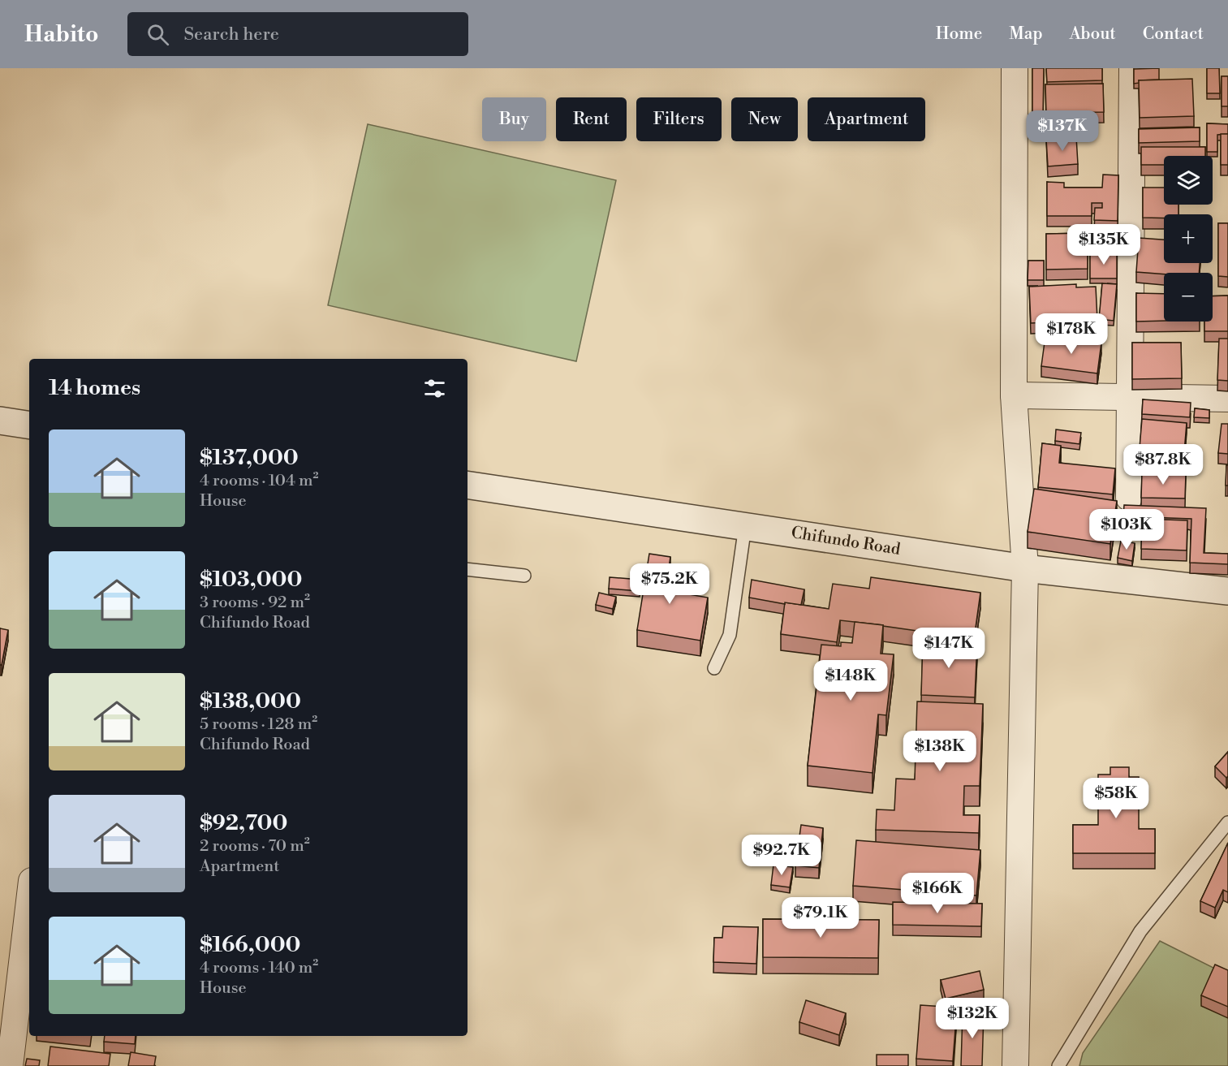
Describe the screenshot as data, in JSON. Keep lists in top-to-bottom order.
{
  "streets": {
    "street": ["Chifundo Road"]
  },
  "page": {
    "header": "Habito",
    "search": "Search here",
    "nav": [
      "Home",
      "Map",
      "About",
      "Contact"
    ],
    "chip": [
      "Buy",
      "Rent",
      "Filters",
      "New",
      "Apartment"
    ],
    "price": [
      "$137K",
      "$135K",
      "$178K",
      "$87.8K",
      "$103K",
      "$75.2K",
      "$147K",
      "$148K",
      "$138K",
      "$58K",
      "$92.7K",
      "$166K",
      "$79.1K",
      "$132K"
    ],
    "map_buttons": ["+", "−"],
    "heading": "14 homes",
    "list": [
      {
        "name": "$137,000",
        "note": "4 rooms · 104 m² · House"
      },
      {
        "name": "$103,000",
        "note": "3 rooms · 92 m² · Chifundo Road"
      },
      {
        "name": "$138,000",
        "note": "5 rooms · 128 m² · Chifundo Road"
      },
      {
        "name": "$92,700",
        "note": "2 rooms · 70 m² · Apartment"
      },
      {
        "name": "$166,000",
        "note": "4 rooms · 140 m² · House"
      }
    ]
  }
}
